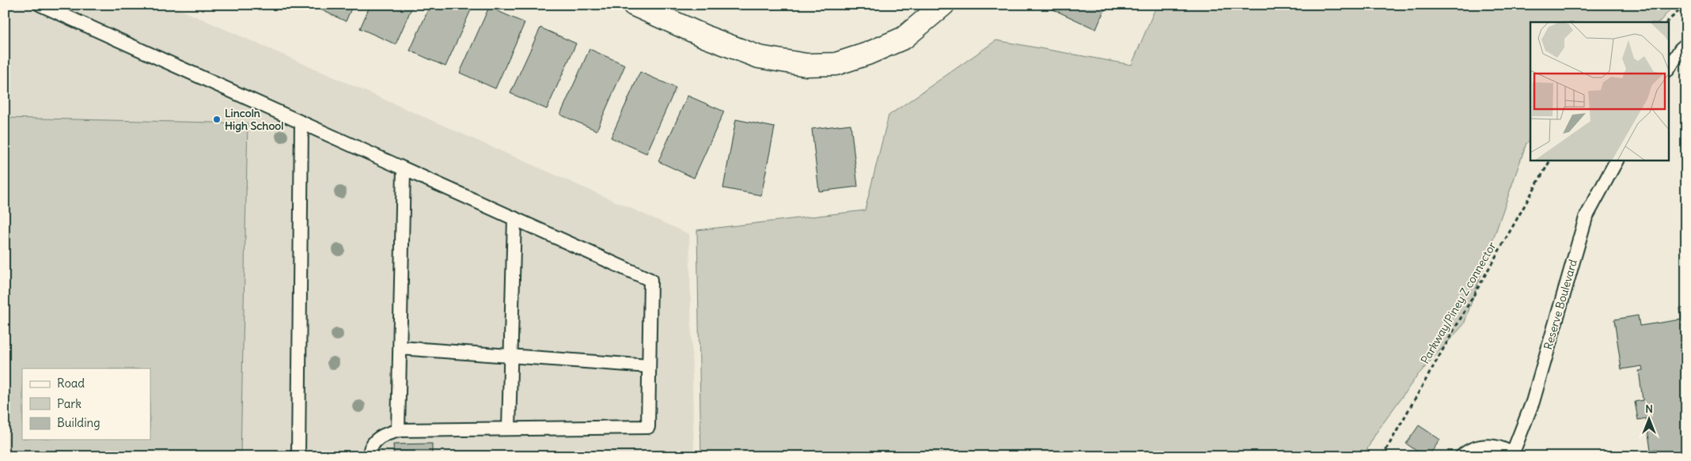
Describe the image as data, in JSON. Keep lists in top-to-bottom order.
{
  "streets": {
    "lane": ["Reserve Boulevard"],
    "path": ["Parkway/Piney Z connector"]
  },
  "places": ["Lincoln High School"],
  "legend": ["Road", "Park", "Building"],
  "north": "top"
}
